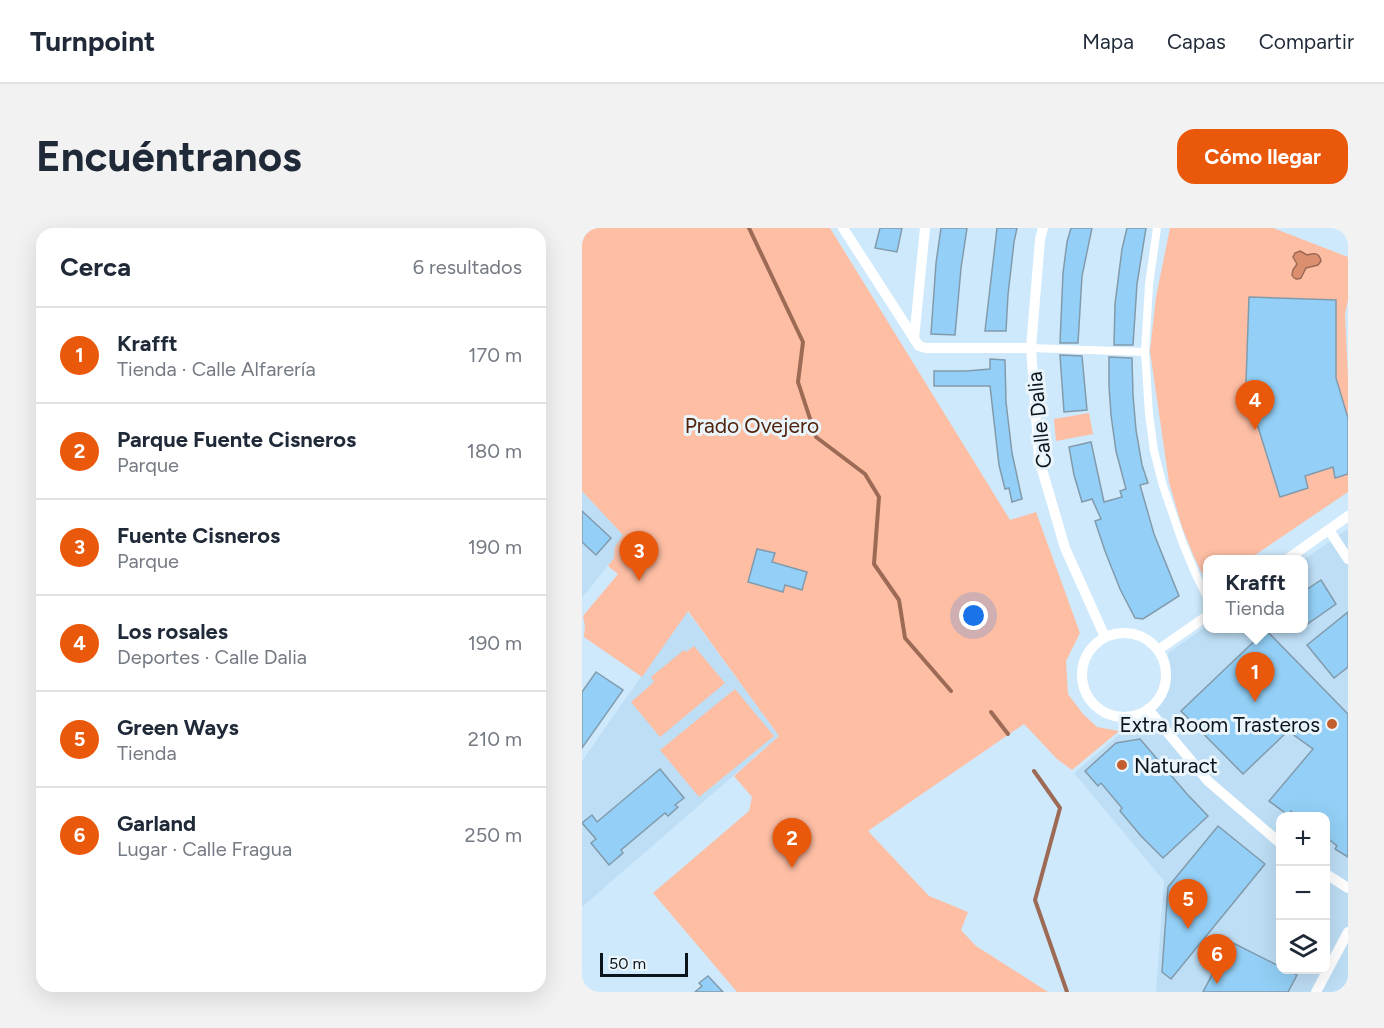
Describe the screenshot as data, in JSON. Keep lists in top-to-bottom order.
{
  "streets": {
    "street": ["Calle Dalia"]
  },
  "parks": ["Prado Ovejero"],
  "places": ["Extra Room Trasteros", "Naturact"],
  "scale_bar": "50 m",
  "page": {
    "header": "Turnpoint",
    "nav": ["Mapa", "Capas", "Compartir"],
    "buttons": "Cómo llegar",
    "title": "Encuéntranos",
    "heading": ["Cerca", "6 resultados"],
    "list": [
      {
        "mark": "1",
        "name": "Krafft",
        "note": "Tienda · Calle Alfarería",
        "value": "170 m"
      },
      {
        "mark": "2",
        "name": "Parque Fuente Cisneros",
        "note": "Parque",
        "value": "180 m"
      },
      {
        "mark": "3",
        "name": "Fuente Cisneros",
        "note": "Parque",
        "value": "190 m"
      },
      {
        "mark": "4",
        "name": "Los rosales",
        "note": "Deportes · Calle Dalia",
        "value": "190 m"
      },
      {
        "mark": "5",
        "name": "Green Ways",
        "note": "Tienda",
        "value": "210 m"
      },
      {
        "mark": "6",
        "name": "Garland",
        "note": "Lugar · Calle Fragua",
        "value": "250 m"
      }
    ],
    "pins": [
      "4",
      "3",
      "1",
      "2",
      "5",
      "6"
    ],
    "popup": ["Krafft", "Tienda"],
    "map_buttons": ["+", "−"],
    "scale": "50 m"
  }
}
